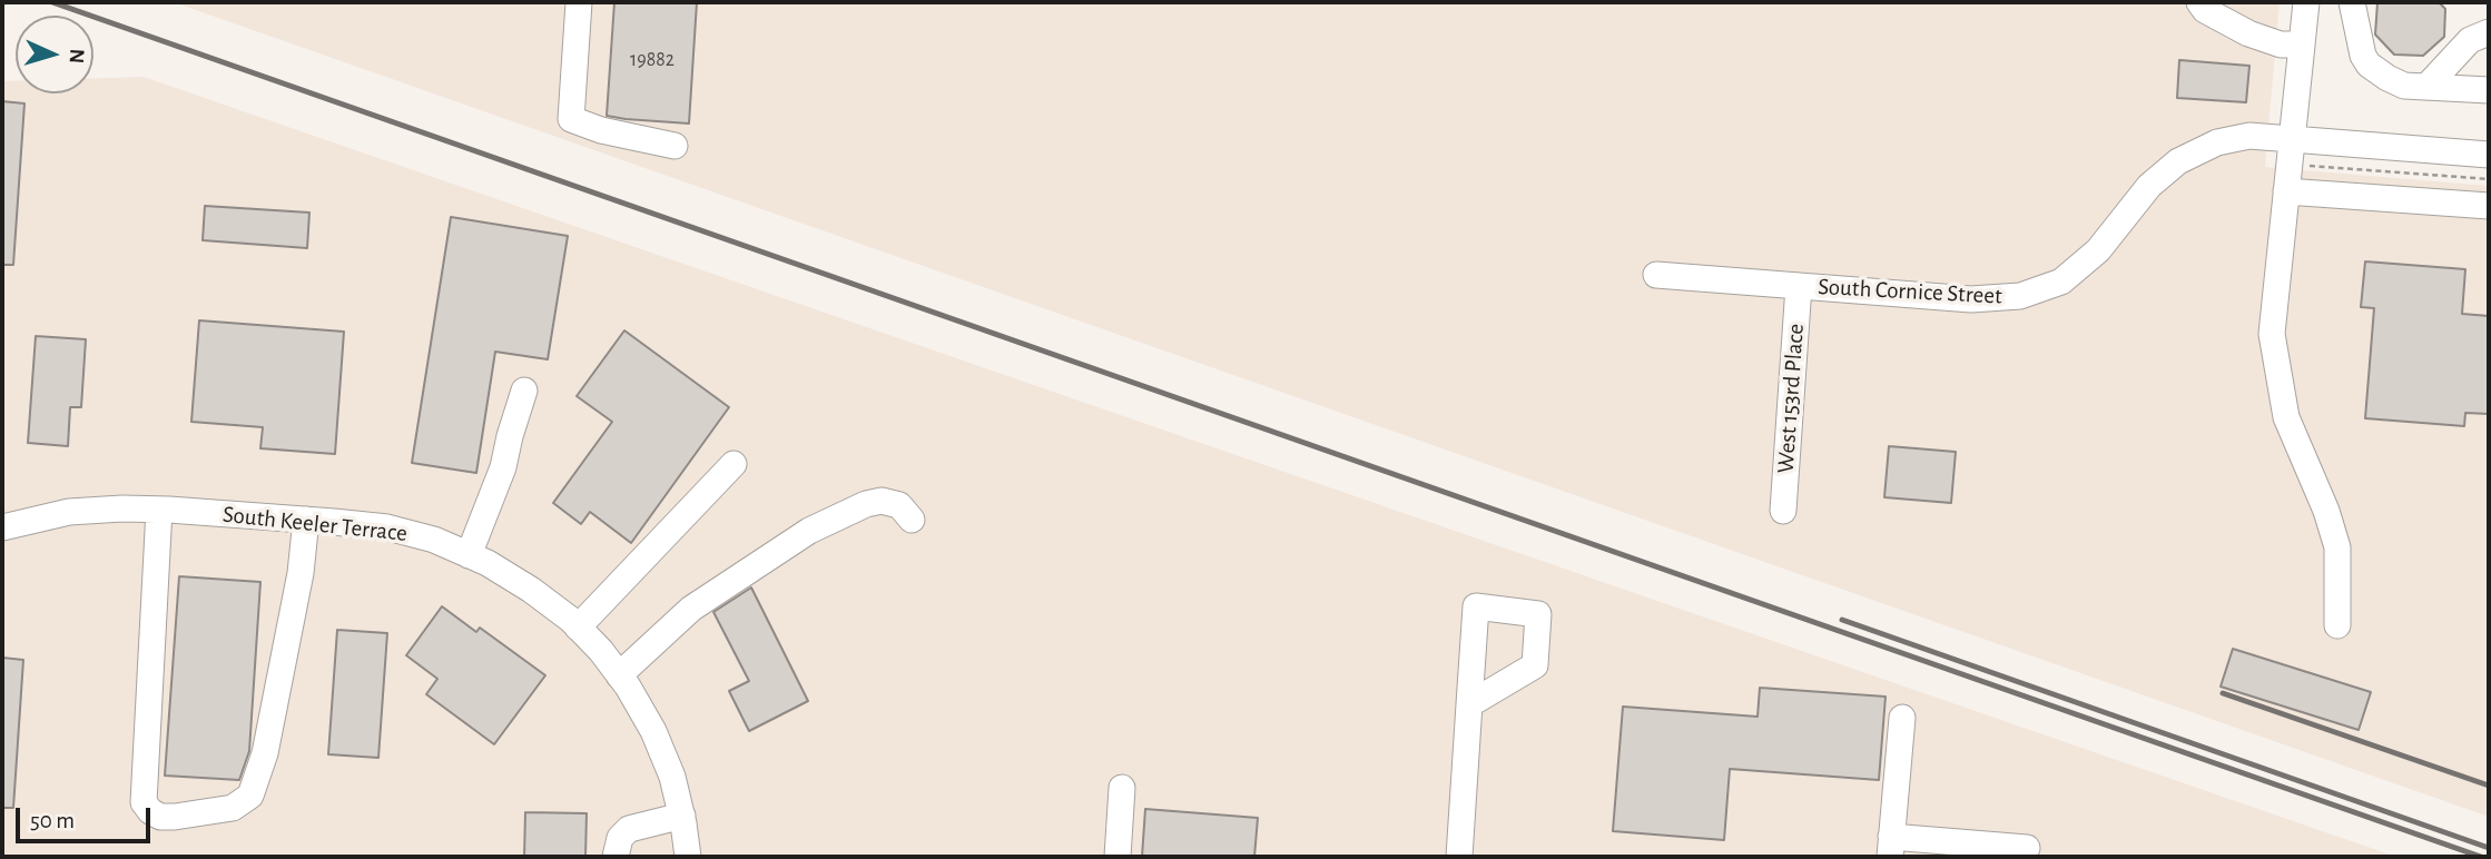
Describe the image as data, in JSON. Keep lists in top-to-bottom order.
{
  "streets": {
    "street": ["South Cornice Street", "West 153rd Place", "South Keeler Terrace"]
  },
  "crossings": [
    ["South Cornice Street", "West 153rd Place"]
  ],
  "house_numbers": ["19882"],
  "scale_bar": "50 m",
  "north": "right"
}
